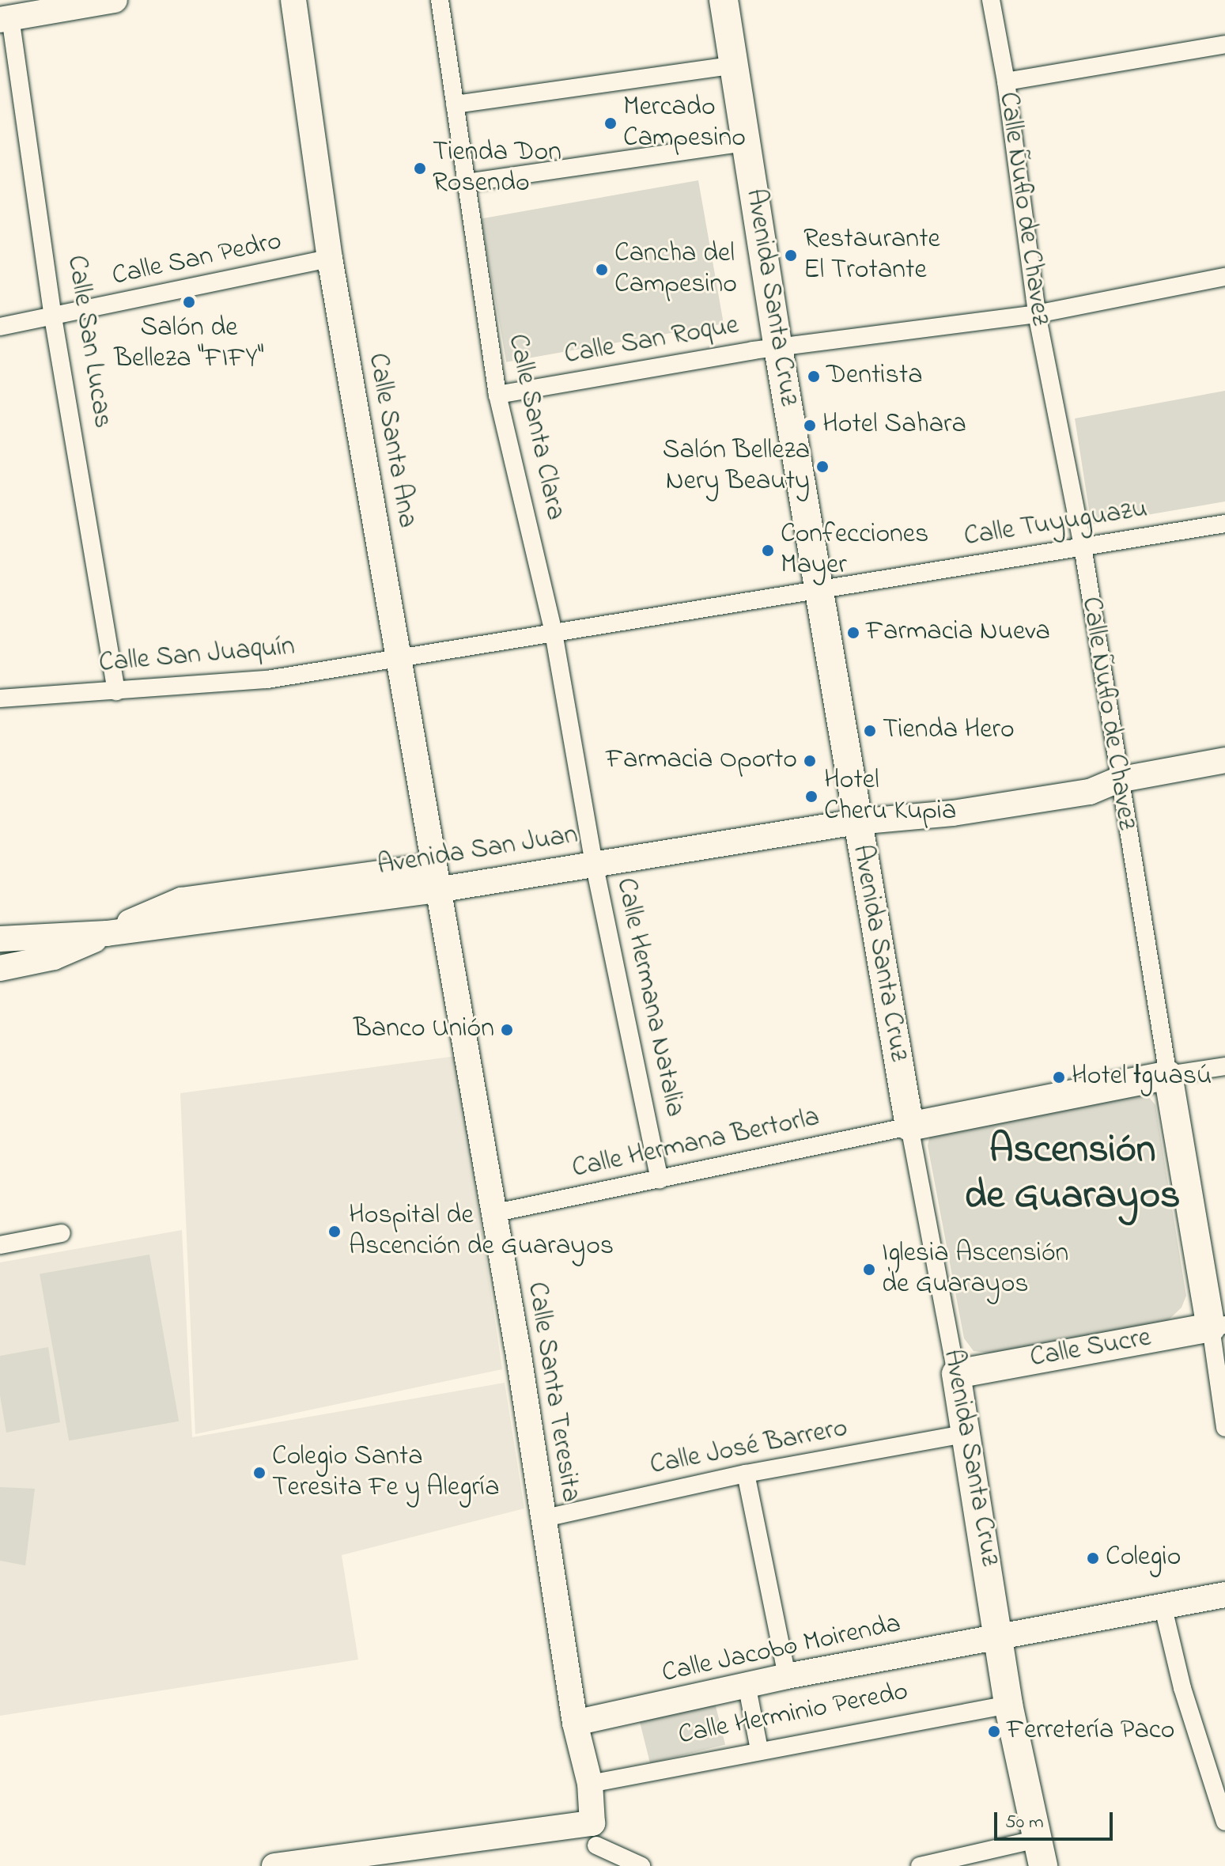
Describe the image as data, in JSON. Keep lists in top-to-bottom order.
{
  "streets": {
    "main road": ["Calle Ñuflo de Chavez", "Avenida Santa Cruz", "Calle Sucre"],
    "street": [
      "Calle San Pedro",
      "Calle San Roque",
      "Calle San Lucas",
      "Calle Santa Clara",
      "Calle Santa Ana",
      "Calle Tuyuguazu",
      "Calle San Juaquín",
      "Avenida San Juan",
      "Calle Hermana Natalia",
      "Calle Hermana Bertorla",
      "Calle Santa Teresita",
      "Calle José Barrero",
      "Calle Jacobo Moirenda",
      "Calle Herminio Peredo"
    ]
  },
  "crossings": [
    ["Calle Ñuflo de Chavez", "Calle San Roque"],
    ["Calle Ñuflo de Chavez", "Calle Tuyuguazu"],
    ["Calle Ñuflo de Chavez", "Avenida San Juan"],
    ["Calle Ñuflo de Chavez", "Calle Sucre"],
    ["Calle San Pedro", "Calle San Lucas"],
    ["Calle San Pedro", "Calle Santa Ana"],
    ["Avenida Santa Cruz", "Calle San Roque"],
    ["Avenida Santa Cruz", "Calle Tuyuguazu"],
    ["Avenida Santa Cruz", "Avenida San Juan"],
    ["Avenida Santa Cruz", "Calle Hermana Bertorla"],
    ["Avenida Santa Cruz", "Calle Sucre"],
    ["Avenida Santa Cruz", "Calle José Barrero"],
    ["Avenida Santa Cruz", "Calle Jacobo Moirenda"],
    ["Avenida Santa Cruz", "Calle Herminio Peredo"],
    ["Calle San Roque", "Calle Santa Clara"],
    ["Calle San Lucas", "Calle San Juaquín"],
    ["Calle Santa Clara", "Calle Tuyuguazu"],
    ["Calle Santa Clara", "Calle San Juaquín"],
    ["Calle Santa Clara", "Avenida San Juan"],
    ["Calle Santa Clara", "Calle Hermana Natalia"],
    ["Calle Santa Ana", "Calle San Juaquín"],
    ["Calle Santa Ana", "Avenida San Juan"],
    ["Calle Santa Ana", "Calle Santa Teresita"],
    ["Calle Tuyuguazu", "Calle San Juaquín"],
    ["Avenida San Juan", "Calle Hermana Natalia"],
    ["Avenida San Juan", "Calle Santa Teresita"],
    ["Calle Hermana Natalia", "Calle Hermana Bertorla"],
    ["Calle Hermana Bertorla", "Calle Santa Teresita"],
    ["Calle Santa Teresita", "Calle José Barrero"],
    ["Calle Santa Teresita", "Calle Jacobo Moirenda"],
    ["Calle Santa Teresita", "Calle Herminio Peredo"]
  ],
  "districts": ["Ascensión de Guarayos"],
  "places": [
    "Mercado Campesino",
    "Tienda Don Rosendo",
    "Restaurante El Trotante",
    "Cancha del Campesino",
    "Salón de Belleza \"FIFY\"",
    "Dentista",
    "Hotel Sahara",
    "Salón Belleza Nery Beauty",
    "Confecciones Mayer",
    "Farmacia Nueva",
    "Tienda Hero",
    "Farmacia Oporto",
    "Hotel Cheru Kupia",
    "Banco Unión",
    "Hotel Ɨguasú",
    "Hospital de Ascención de Guarayos",
    "Iglesia Ascensión de Guarayos",
    "Colegio Santa Teresita Fe y Alegría",
    "Colegio",
    "Ferretería Paco"
  ],
  "scale_bar": "50 m"
}
